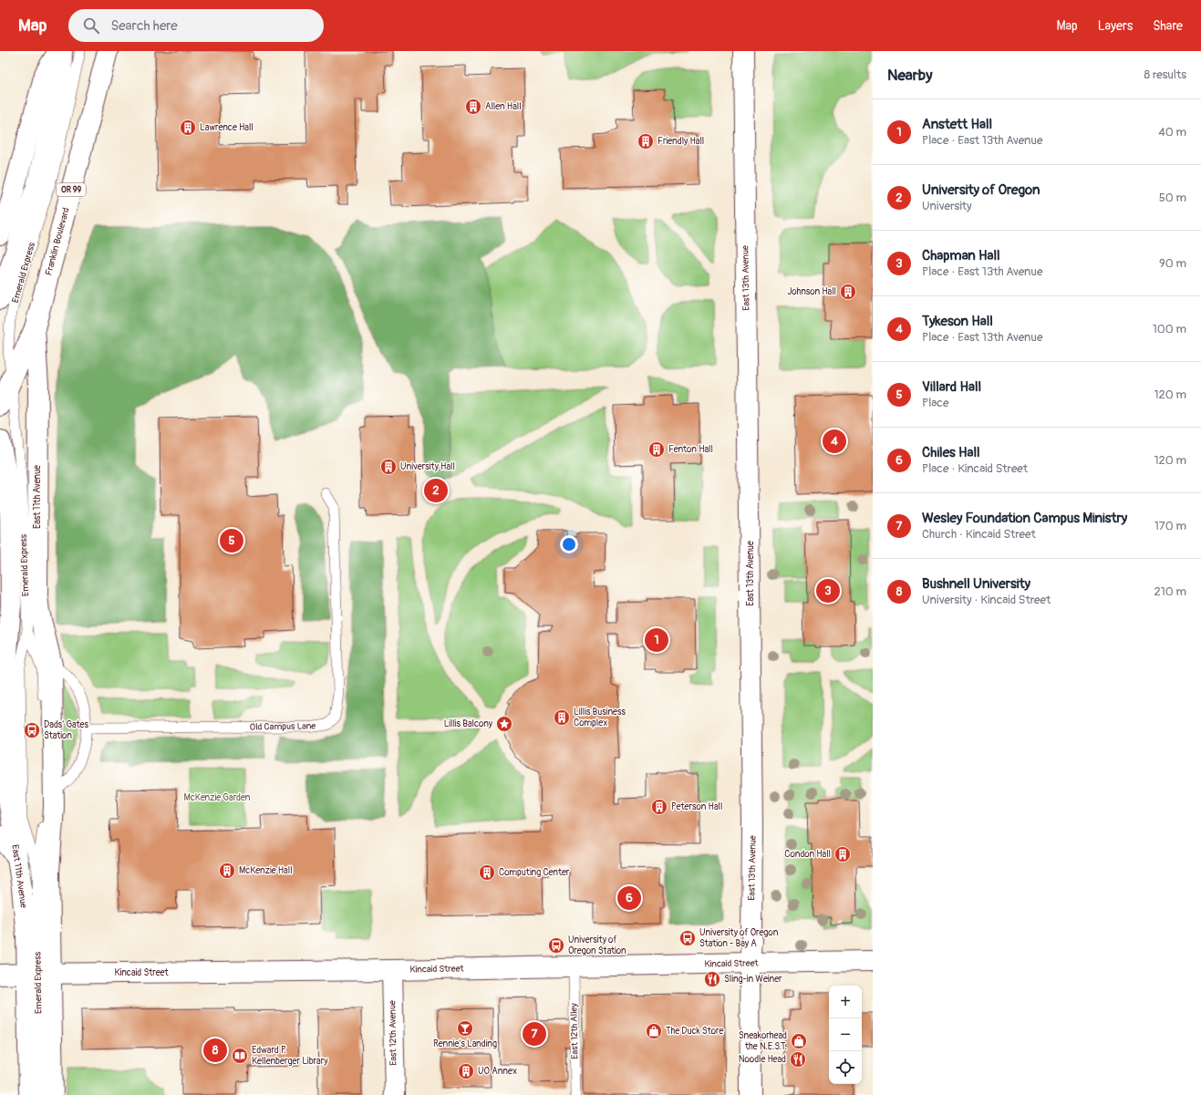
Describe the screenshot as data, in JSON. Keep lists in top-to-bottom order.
{
  "streets": {
    "main road": [
      "OR 99",
      "Franklin Boulevard",
      "East 13th Avenue",
      "East 11th Avenue",
      "Kincaid Street",
      "East 12th Avenue"
    ],
    "lane": ["Emerald Express", "Old Campus Lane", "East 12th Alley"]
  },
  "crossings": [
    ["Franklin Boulevard", "Emerald Express"],
    ["Franklin Boulevard", "East 11th Avenue"],
    ["Emerald Express", "East 11th Avenue"],
    ["Emerald Express", "Kincaid Street"],
    ["East 13th Avenue", "Kincaid Street"],
    ["East 11th Avenue", "Kincaid Street"],
    ["Kincaid Street", "East 12th Alley"],
    ["Kincaid Street", "East 12th Avenue"]
  ],
  "parks": ["McKenzie Garden"],
  "places": {
    "building": [
      "Allen Hall",
      "Lawrence Hall",
      "Friendly Hall",
      "Johnson Hall",
      "Fenton Hall",
      "University Hall",
      "Lillis Business Complex",
      "Peterson Hall",
      "Condon Hall",
      "McKenzie Hall",
      "Computing Center",
      "UO Annex"
    ],
    "place": ["Lillis Balcony"],
    "bus stop": ["Dads' Gates Station", "University of Oregon Station - Bay A", "University of Oregon Station"],
    "restaurant": ["Sling-in Weiner", "Noodle Head"],
    "bar": ["Rennie's Landing"],
    "shop": ["The Duck Store", "Sneakorhead the N.E.S.T."],
    "library": ["Edward P. Kellenberger Library"]
  },
  "page": {
    "header": "Map",
    "search": "Search here",
    "nav": ["Map", "Layers", "Share"],
    "heading": ["Nearby", "8 results"],
    "list": [
      {
        "mark": "1",
        "name": "Anstett Hall",
        "note": "Place · East 13th Avenue",
        "value": "40 m"
      },
      {
        "mark": "2",
        "name": "University of Oregon",
        "note": "University",
        "value": "50 m"
      },
      {
        "mark": "3",
        "name": "Chapman Hall",
        "note": "Place · East 13th Avenue",
        "value": "90 m"
      },
      {
        "mark": "4",
        "name": "Tykeson Hall",
        "note": "Place · East 13th Avenue",
        "value": "100 m"
      },
      {
        "mark": "5",
        "name": "Villard Hall",
        "note": "Place",
        "value": "120 m"
      },
      {
        "mark": "6",
        "name": "Chiles Hall",
        "note": "Place · Kincaid Street",
        "value": "120 m"
      },
      {
        "mark": "7",
        "name": "Wesley Foundation Campus Ministry",
        "note": "Church · Kincaid Street",
        "value": "170 m"
      },
      {
        "mark": "8",
        "name": "Bushnell University",
        "note": "University · Kincaid Street",
        "value": "210 m"
      }
    ],
    "pins": [
      "4",
      "2",
      "5",
      "3",
      "1",
      "6",
      "7",
      "8"
    ],
    "map_buttons": ["+", "−"]
  }
}
